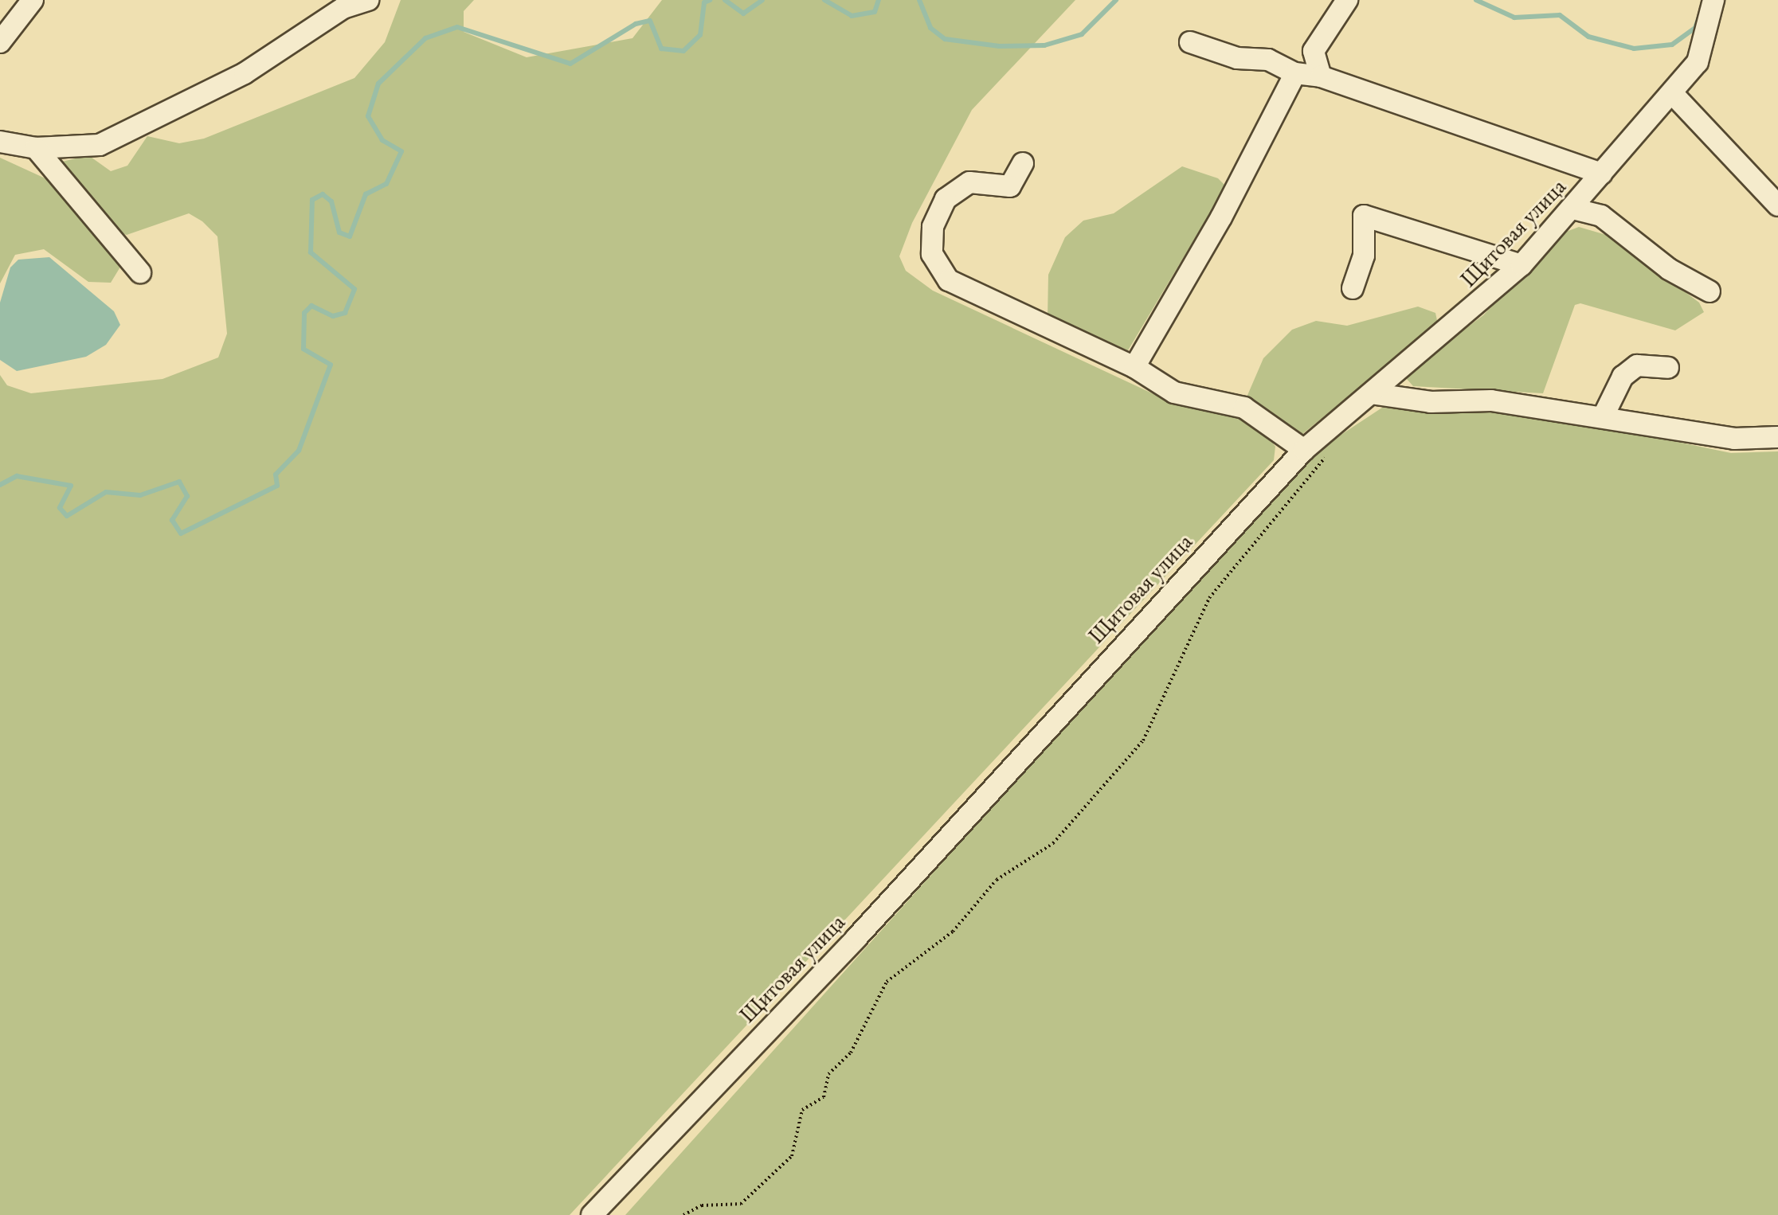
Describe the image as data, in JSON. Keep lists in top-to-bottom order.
{
  "streets": {
    "street": ["Щитовая улица"]
  }
}
